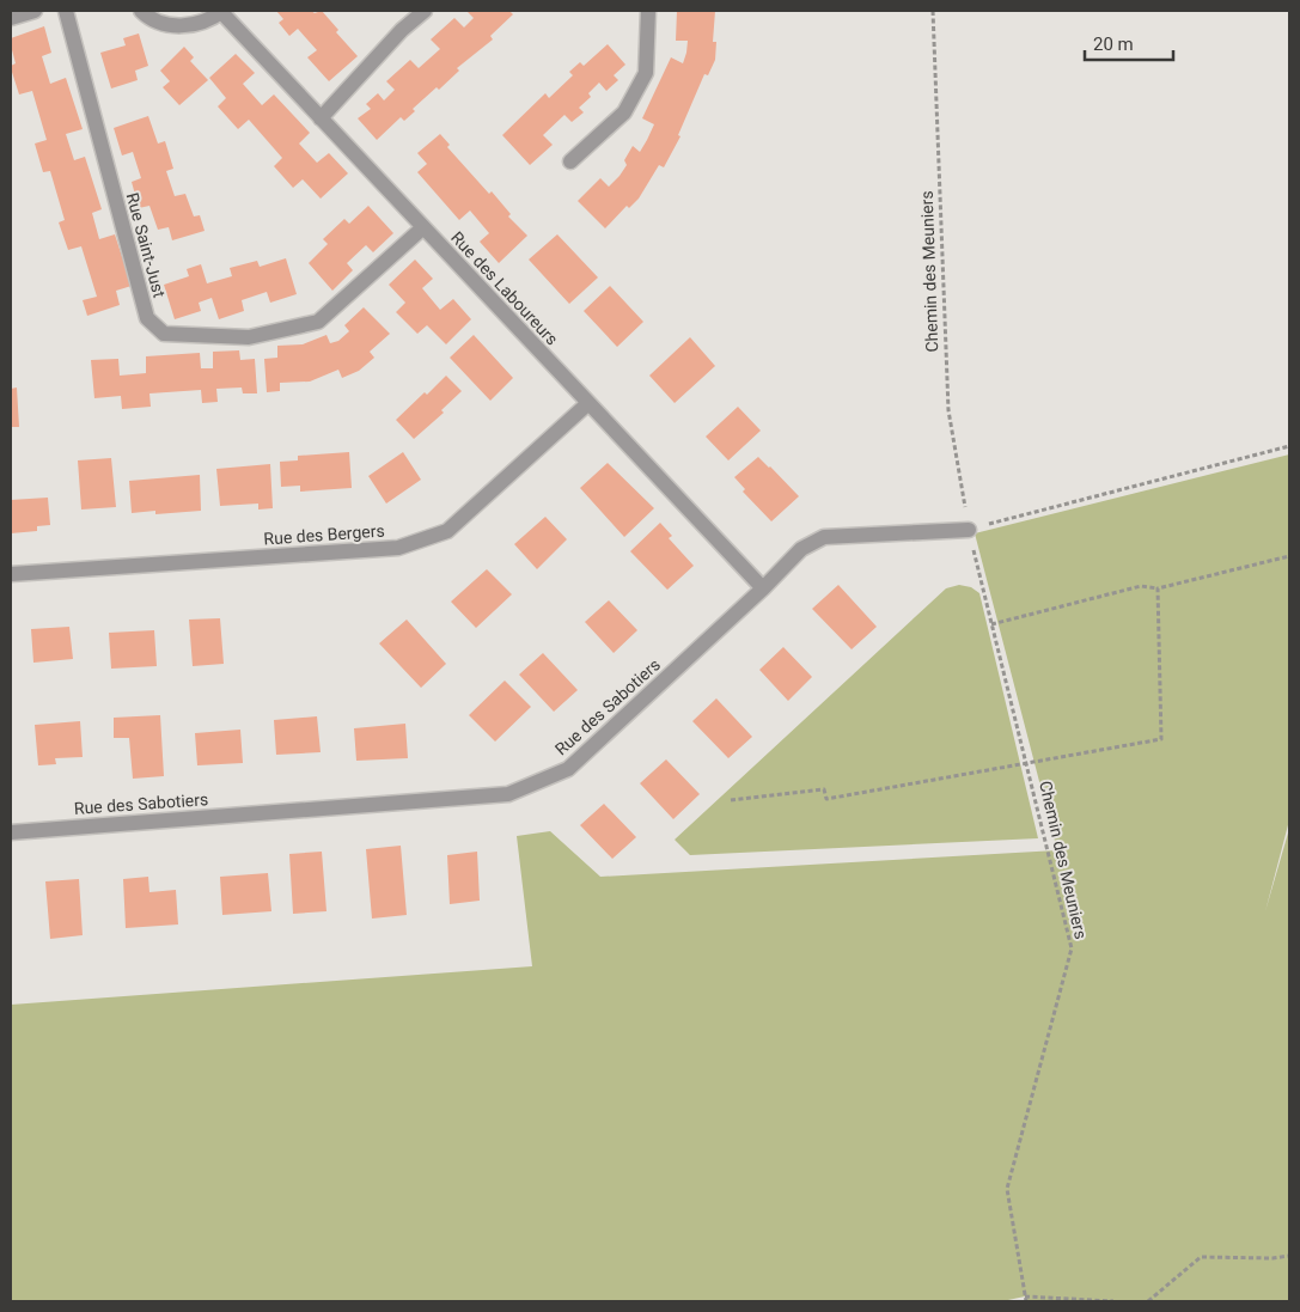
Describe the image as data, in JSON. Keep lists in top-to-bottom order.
{
  "streets": {
    "street": [
      "Rue Saint-Just",
      "Rue des Laboureurs",
      "Rue des Bergers",
      "Rue des Sabotiers"
    ],
    "path": ["Chemin des Meuniers"]
  },
  "crossings": [
    ["Rue Saint-Just", "Rue des Laboureurs"],
    ["Chemin des Meuniers", "Rue des Sabotiers"],
    ["Rue des Laboureurs", "Rue des Bergers"],
    ["Rue des Laboureurs", "Rue des Sabotiers"]
  ],
  "scale_bar": "20 m"
}
